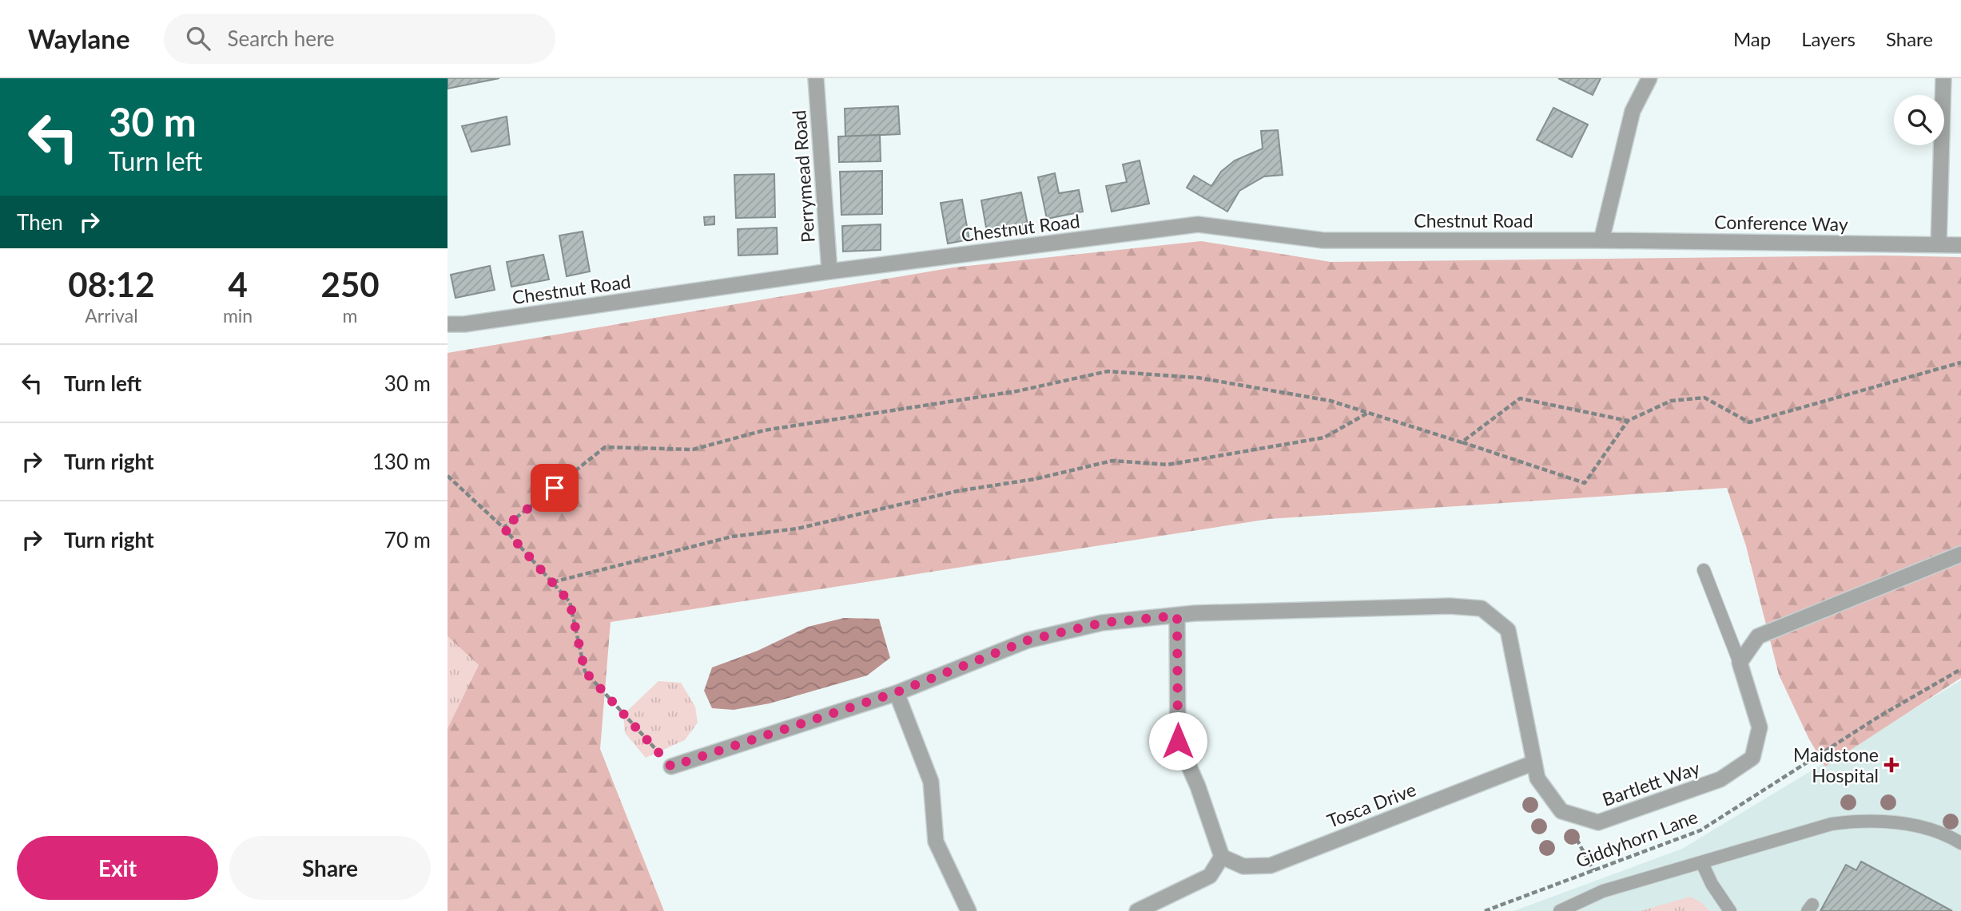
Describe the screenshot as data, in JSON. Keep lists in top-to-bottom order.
{
  "streets": {
    "street": [
      "Perrymead Road",
      "Chestnut Road",
      "Conference Way",
      "Bartlett Way",
      "Tosca Drive"
    ],
    "path": ["Giddyhorn Lane"]
  },
  "crossings": [
    ["Perrymead Road", "Chestnut Road"],
    ["Chestnut Road", "Conference Way"],
    ["Bartlett Way", "Tosca Drive"]
  ],
  "places": {
    "health": ["Maidstone Hospital"]
  },
  "page": {
    "header": "Waylane",
    "search": "Search here",
    "nav": ["Map", "Layers", "Share"],
    "turn": ["30 m", "Turn left"],
    "then": "Then",
    "eta": [
      "08:12",
      "Arrival",
      "4",
      "min",
      "250",
      "m"
    ],
    "list": [
      {
        "name": "Turn left",
        "value": "30 m"
      },
      {
        "name": "Turn right",
        "value": "130 m"
      },
      {
        "name": "Turn right",
        "value": "70 m"
      }
    ],
    "buttons": ["Exit", "Share"]
  }
}
